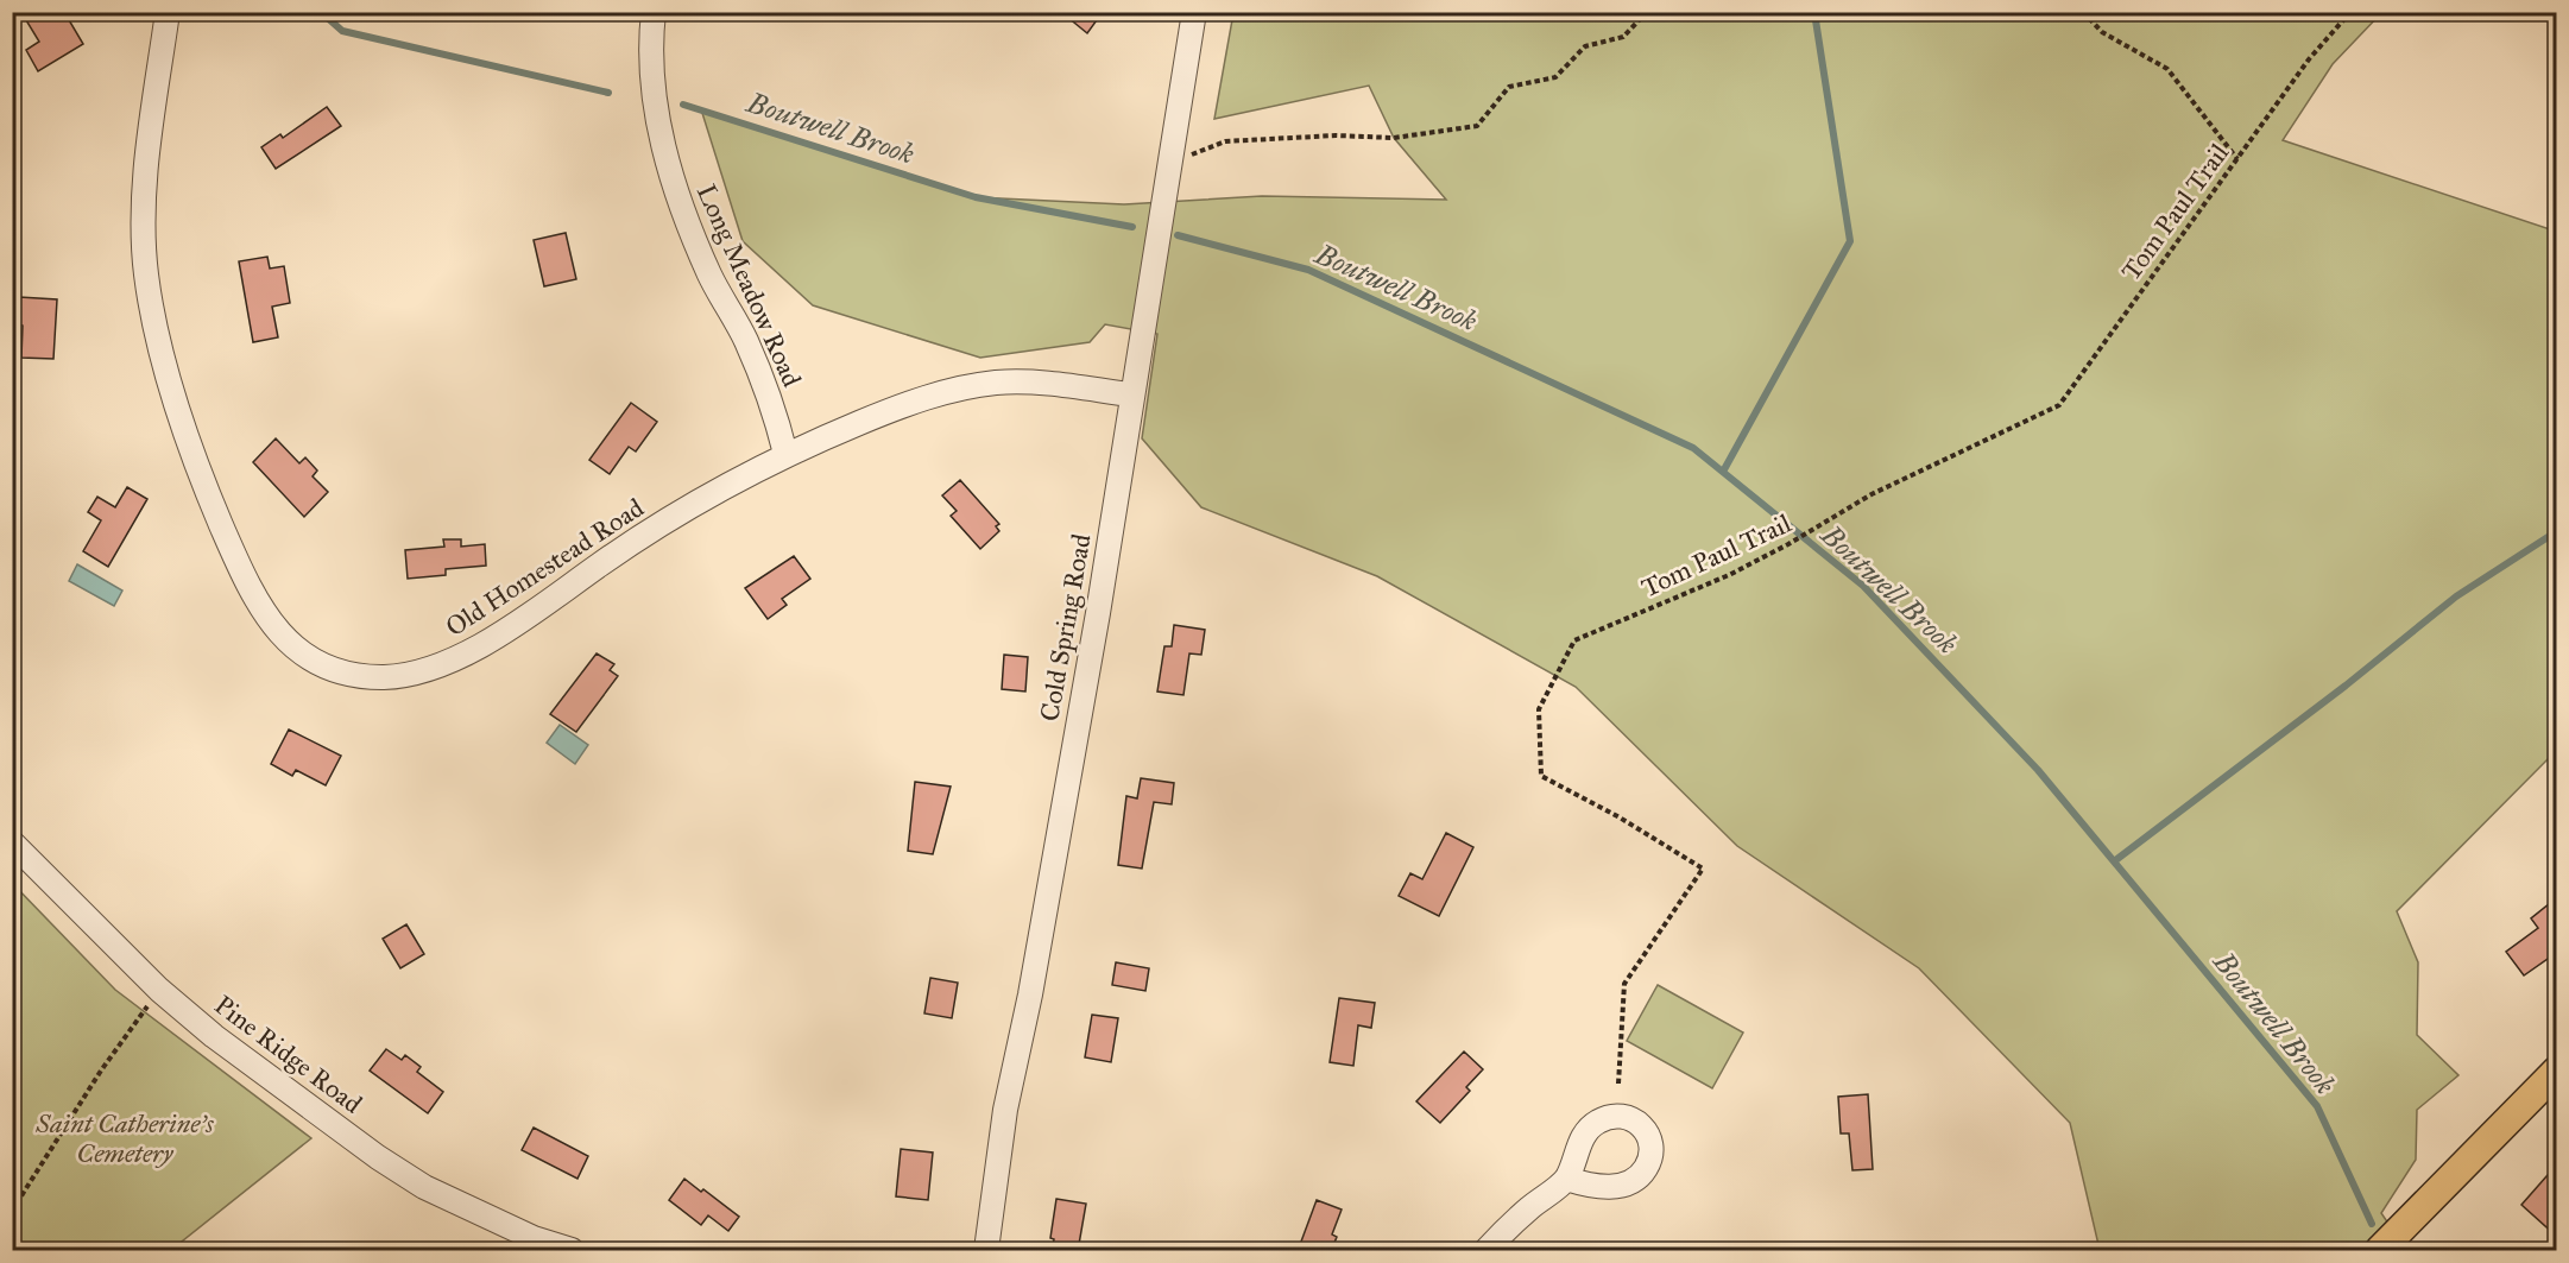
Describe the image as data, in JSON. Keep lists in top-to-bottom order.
{
  "streets": {
    "street": [
      "Long Meadow Road",
      "Old Homestead Road",
      "Cold Spring Road",
      "Pine Ridge Road"
    ],
    "path": ["Tom Paul Trail"]
  },
  "crossings": [
    ["Long Meadow Road", "Old Homestead Road"],
    ["Old Homestead Road", "Cold Spring Road"]
  ],
  "water": ["Boutwell Brook"],
  "parks": ["Saint Catherine's Cemetery"]
}
